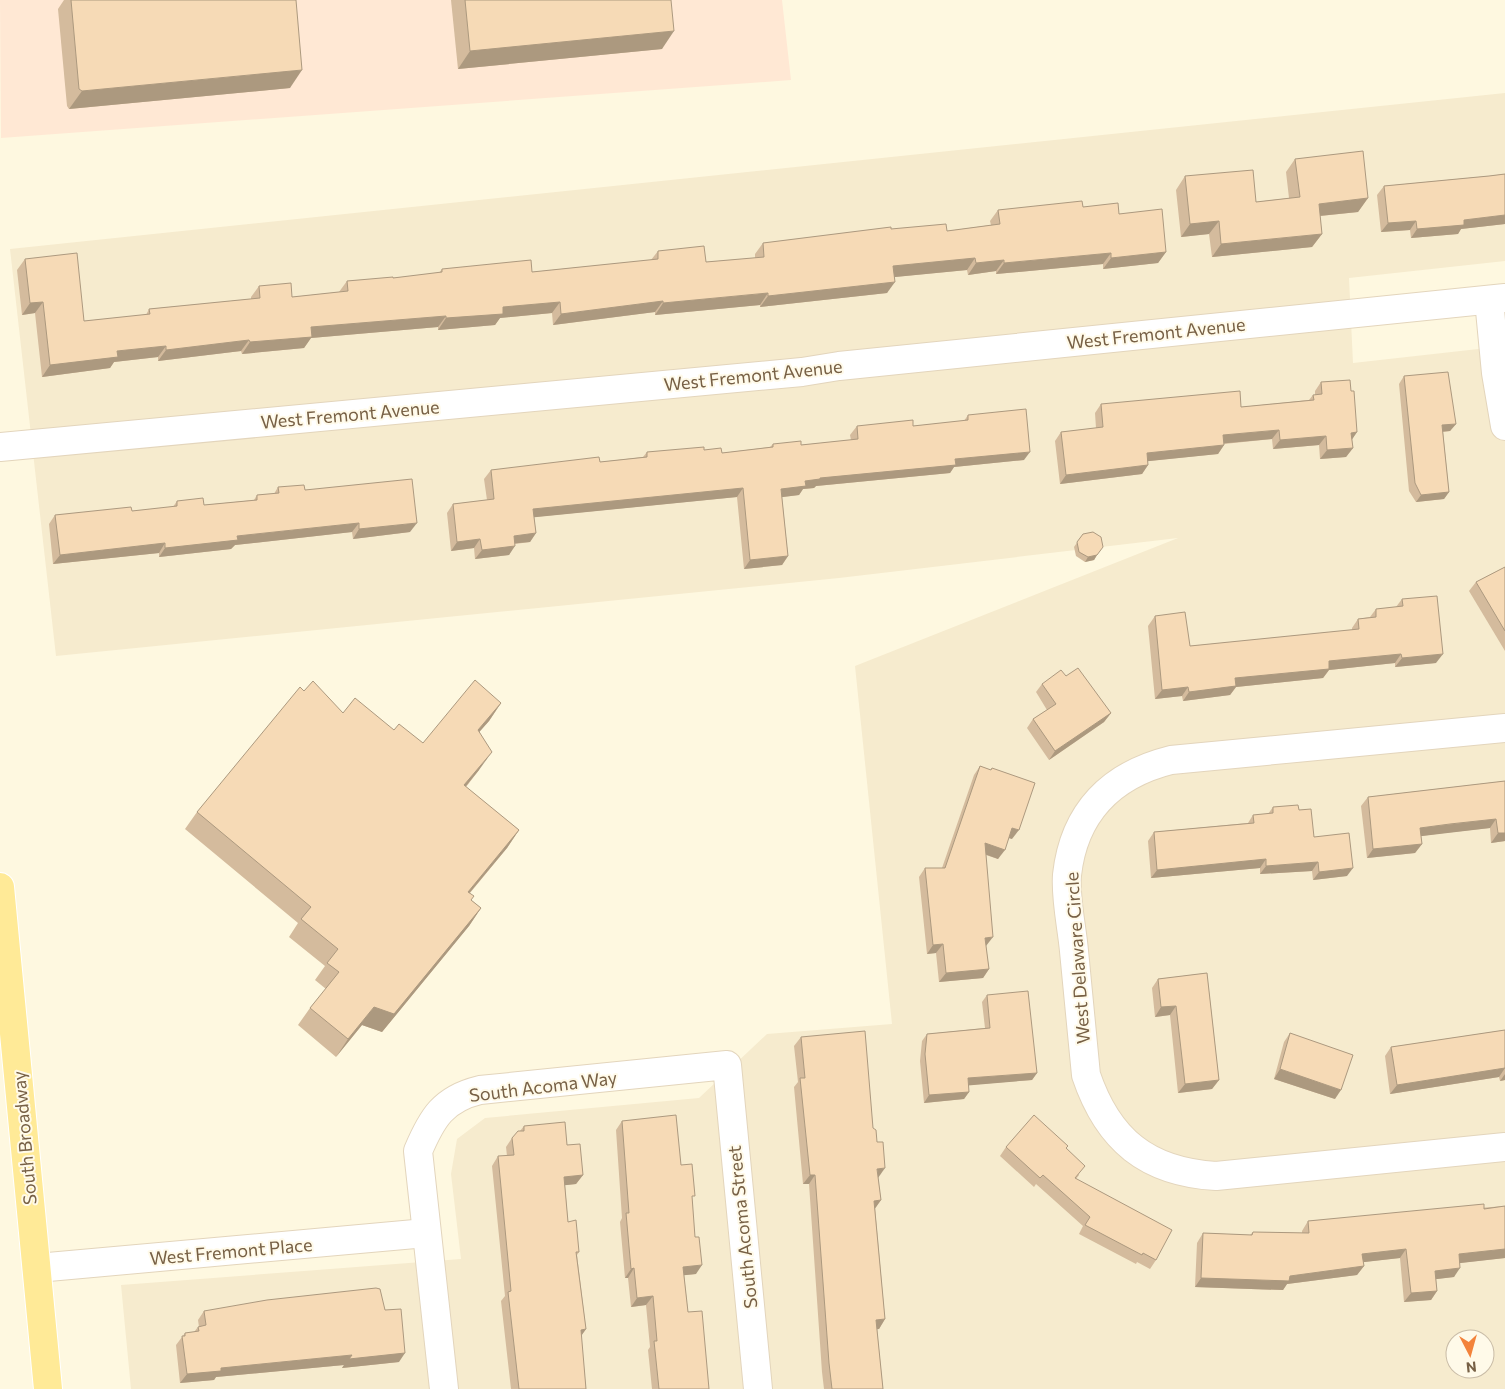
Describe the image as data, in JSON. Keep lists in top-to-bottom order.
{
  "streets": {
    "main road": ["South Broadway"],
    "street": [
      "West Fremont Avenue",
      "West Delaware Circle",
      "South Acoma Way",
      "South Acoma Street",
      "West Fremont Place"
    ]
  },
  "crossings": [
    ["South Acoma Way", "South Acoma Street"],
    ["South Acoma Way", "West Fremont Place"],
    ["South Broadway", "West Fremont Place"]
  ],
  "north": "bottom"
}
